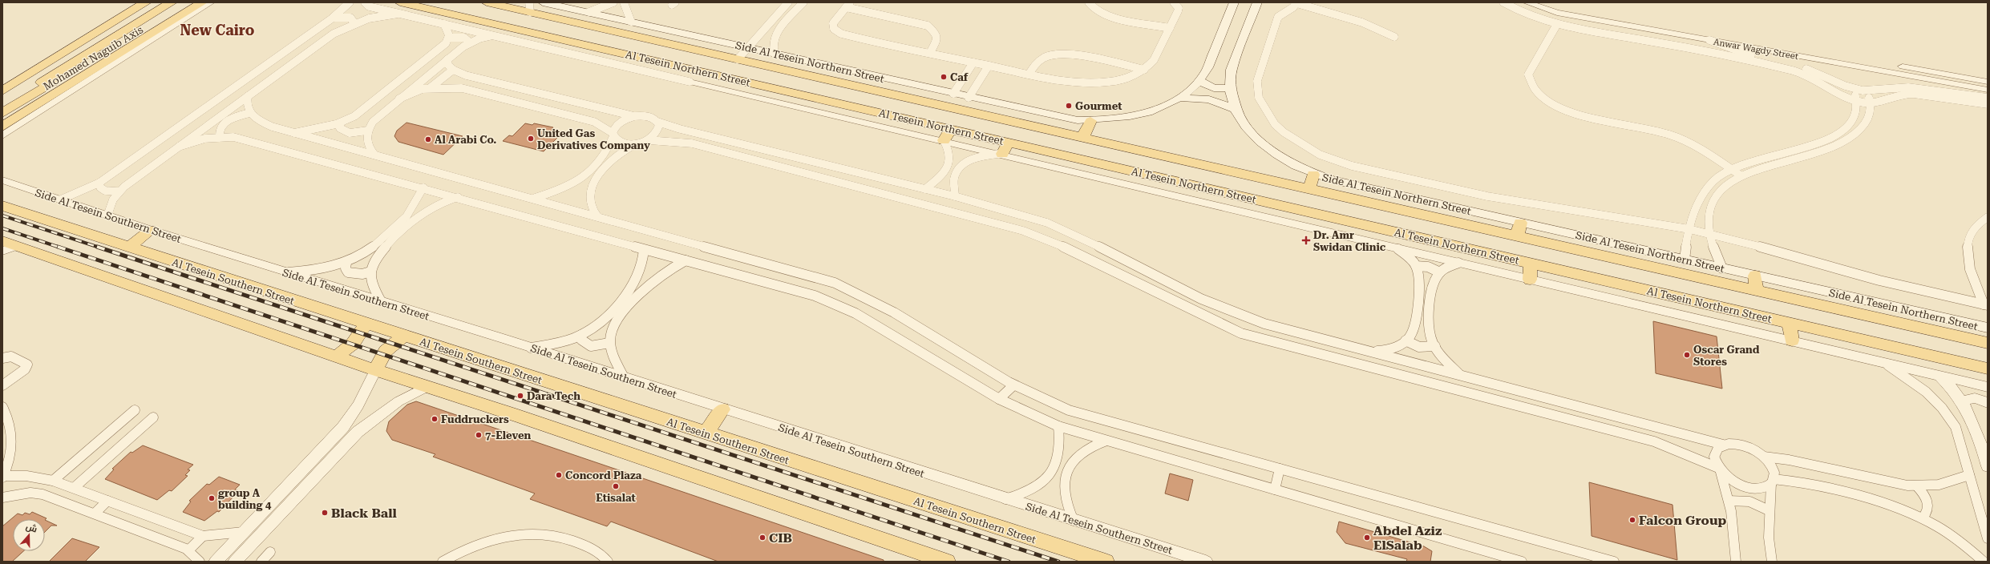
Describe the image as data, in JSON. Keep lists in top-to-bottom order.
{
  "streets": {
    "main road": [
      "Mohamed Naguib Axis",
      "Side Al Tesein Northern Street",
      "Al Tesein Northern Street",
      "Al Tesein Southern Street"
    ],
    "street": ["Anwar Wagdy Street", "Side Al Tesein Southern Street"]
  },
  "districts": ["New Cairo"],
  "places": {
    "other": [
      "Caf",
      "Gourmet",
      "United Gas Derivatives Company",
      "Al Arabi Co.",
      "Oscar Grand Stores",
      "Dara Tech",
      "Fuddruckers",
      "7-Eleven",
      "Concord Plaza",
      "Etisalat",
      "group A building 4",
      "Black Ball",
      "Falcon Group",
      "CIB",
      "Abdel Aziz ElSalab"
    ],
    "health": ["Dr. Amr Swidan Clinic"]
  },
  "north": "top"
}
